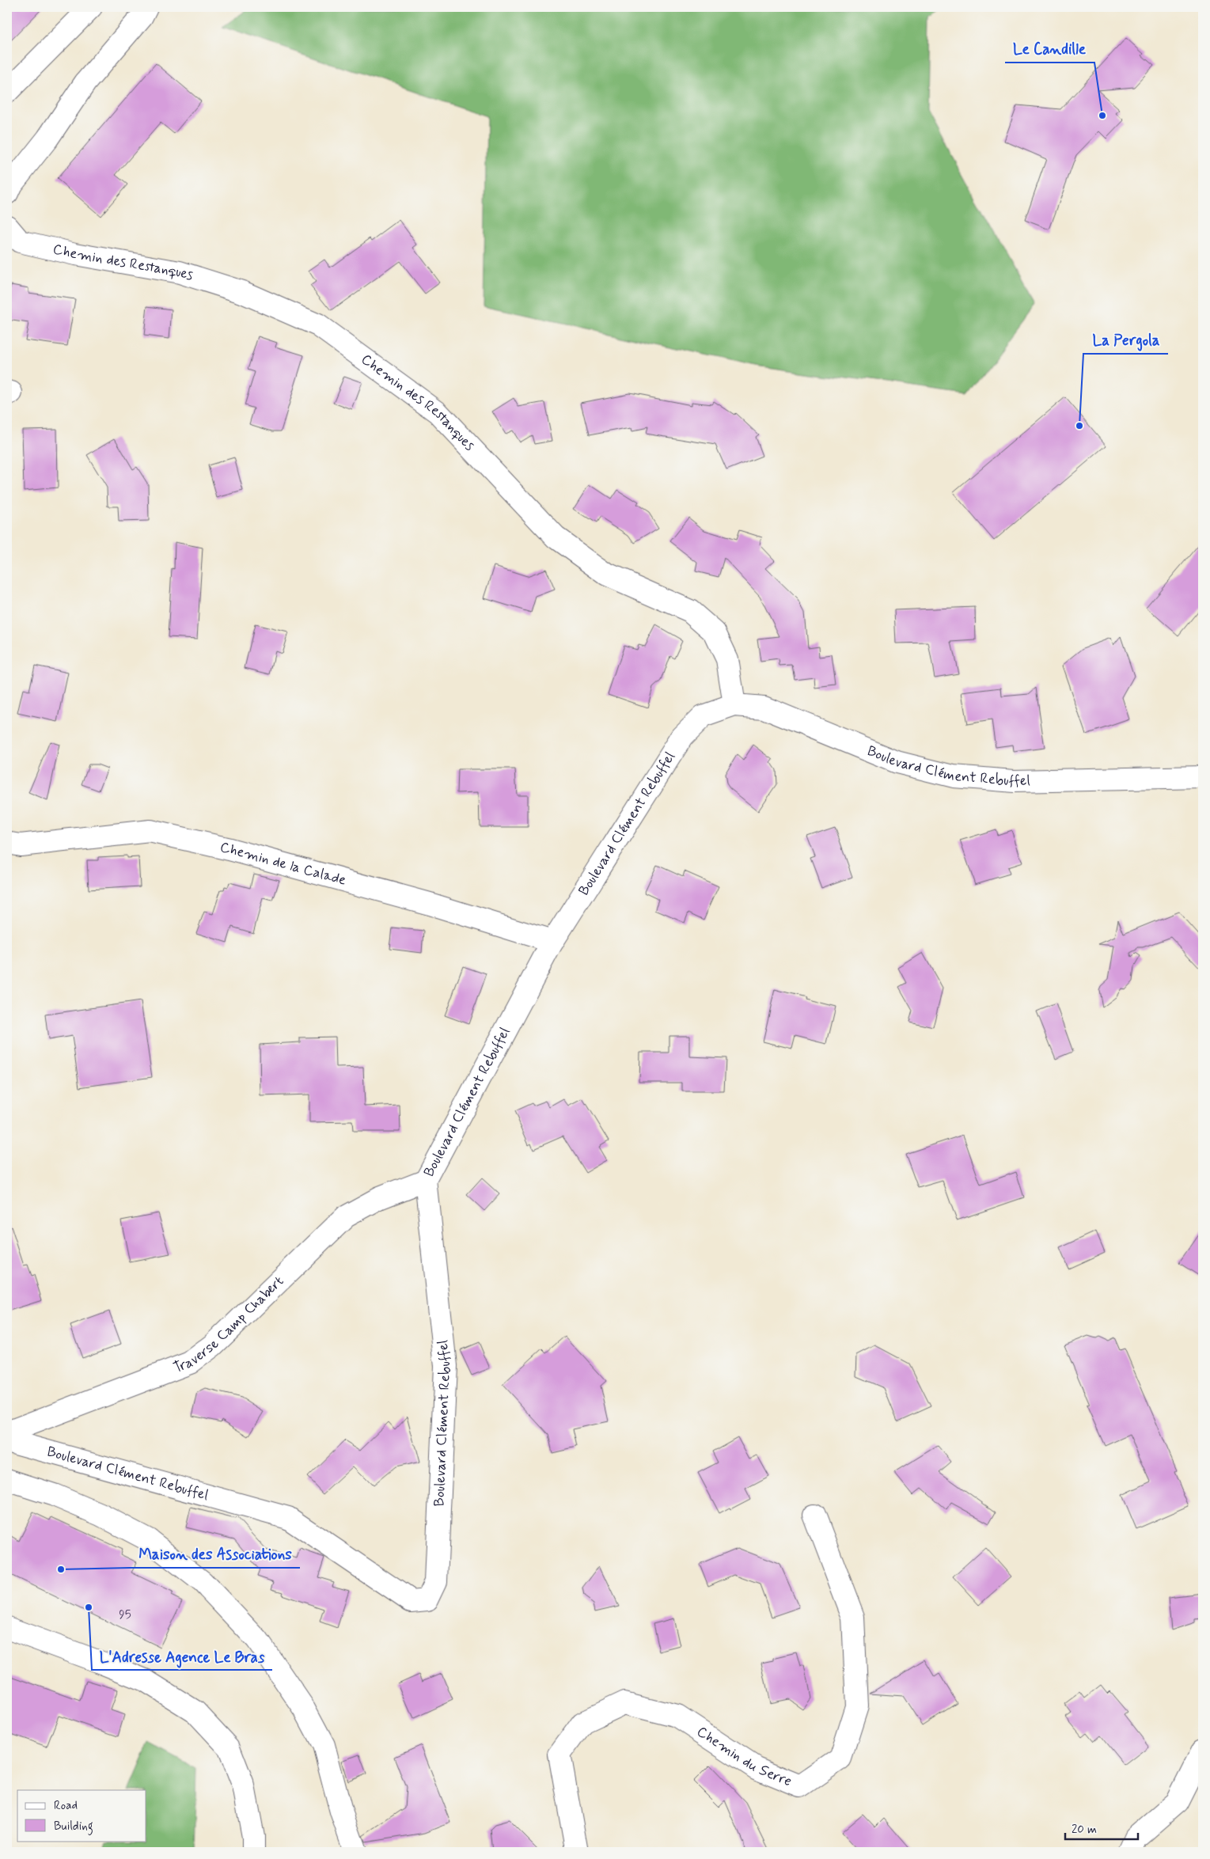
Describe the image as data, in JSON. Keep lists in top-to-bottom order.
{
  "streets": {
    "street": [
      "Chemin des Restanques",
      "Boulevard Clément Rebuffel",
      "Chemin de la Calade",
      "Traverse Camp Chabert",
      "Chemin du Serre"
    ]
  },
  "crossings": [
    ["Chemin des Restanques", "Boulevard Clément Rebuffel"],
    ["Boulevard Clément Rebuffel", "Chemin de la Calade"],
    ["Boulevard Clément Rebuffel", "Traverse Camp Chabert"]
  ],
  "places": [
    "Le Candille",
    "La Pergola",
    "Maison des Associations",
    "L'Adresse Agence Le Bras"
  ],
  "house_numbers": ["95"],
  "legend": ["Road", "Building"],
  "scale_bar": "20 m"
}
